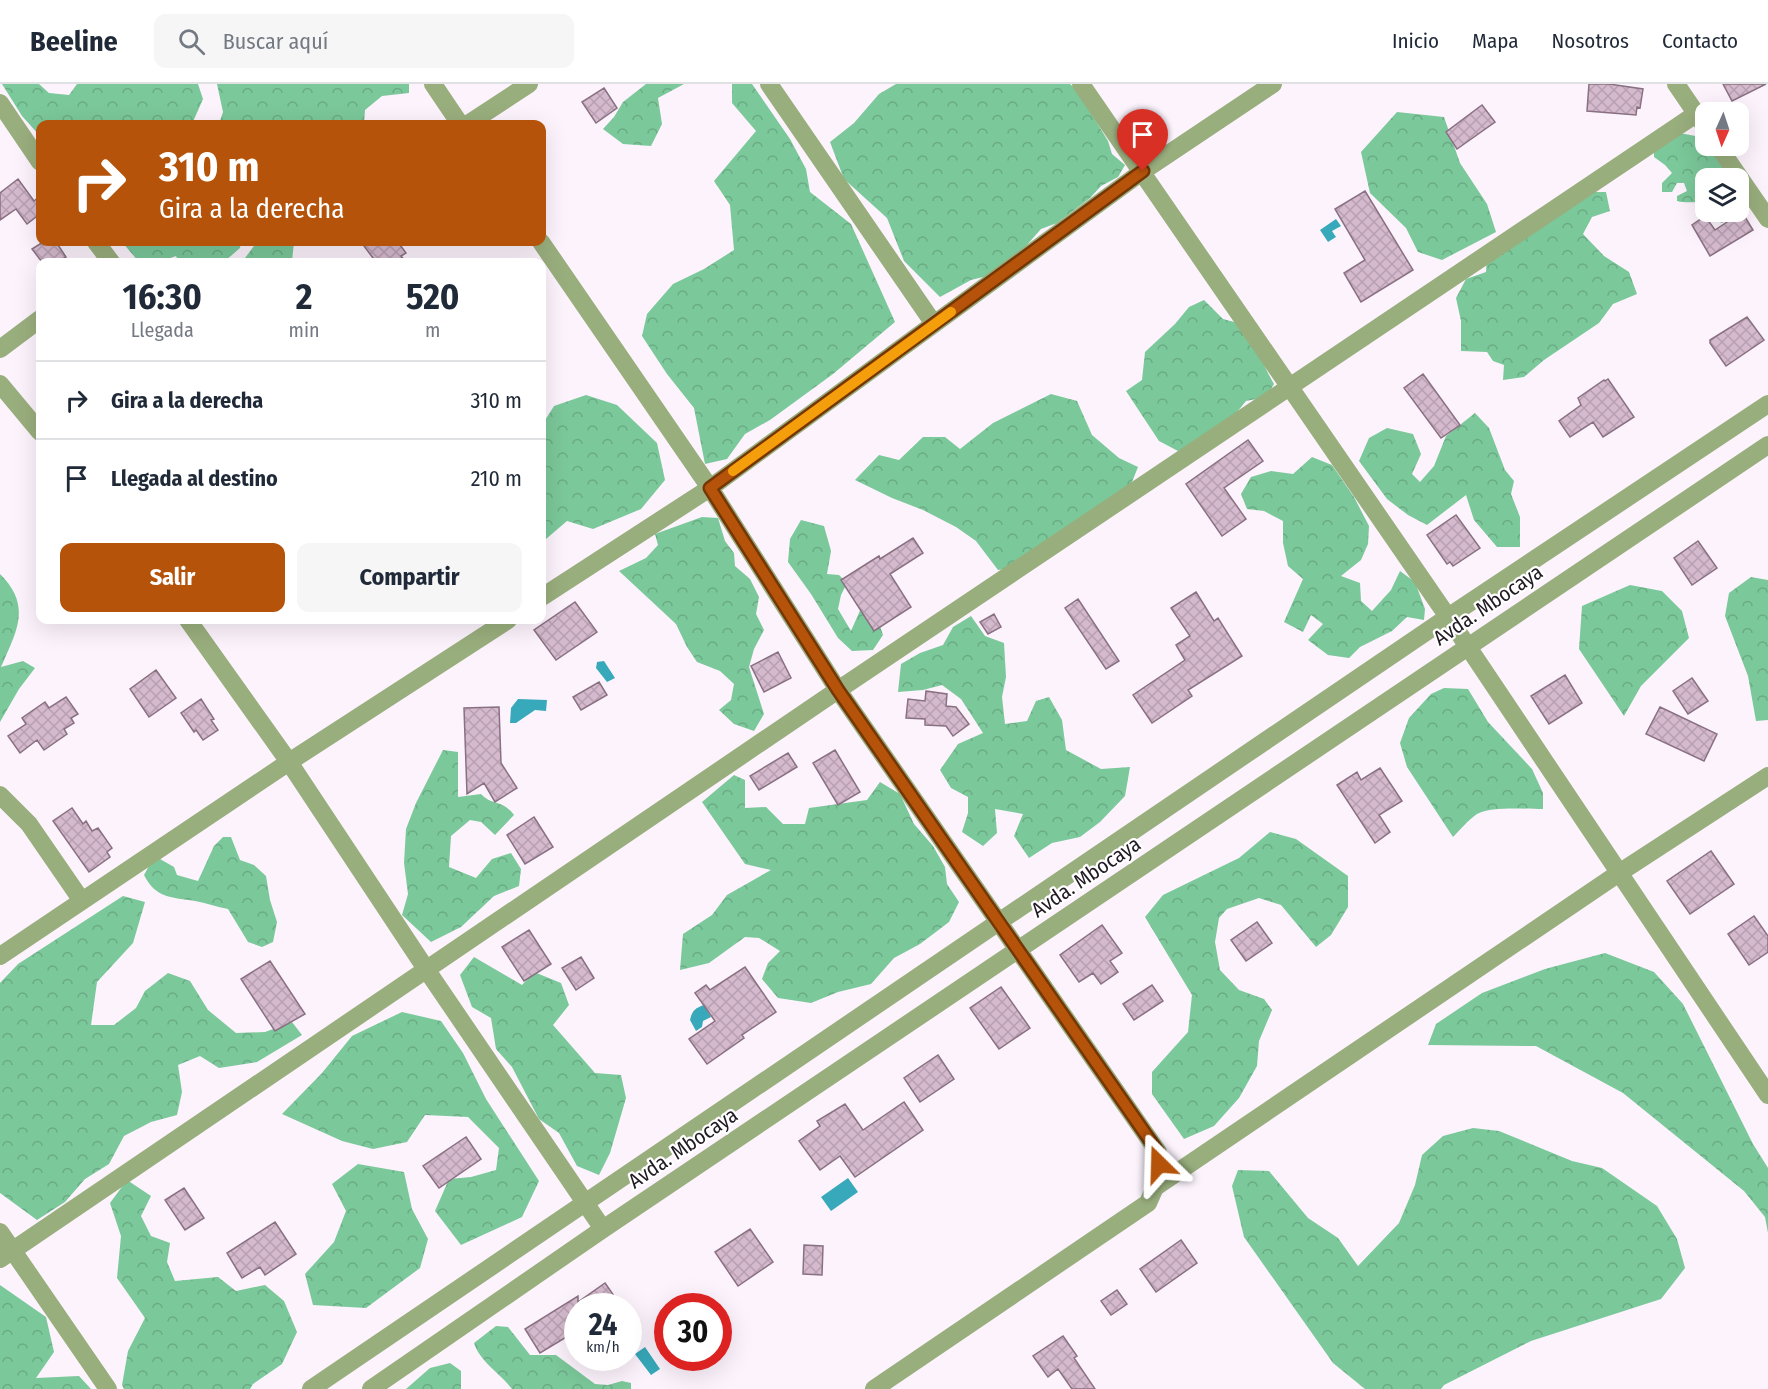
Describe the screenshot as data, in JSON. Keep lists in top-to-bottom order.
{
  "streets": {
    "street": ["Avda. Mbocaya"]
  },
  "north": "bottom",
  "page": {
    "header": "Beeline",
    "search": "Buscar aquí",
    "nav": [
      "Inicio",
      "Mapa",
      "Nosotros",
      "Contacto"
    ],
    "turn": ["310 m", "Gira a la derecha"],
    "eta": [
      "16:30",
      "Llegada",
      "2",
      "min",
      "520",
      "m"
    ],
    "list": [
      {
        "name": "Gira a la derecha",
        "value": "310 m"
      },
      {
        "name": "Llegada al destino",
        "value": "210 m"
      }
    ],
    "buttons": ["Salir", "Compartir"],
    "speed": "24 km/h",
    "limit": "30"
  }
}
